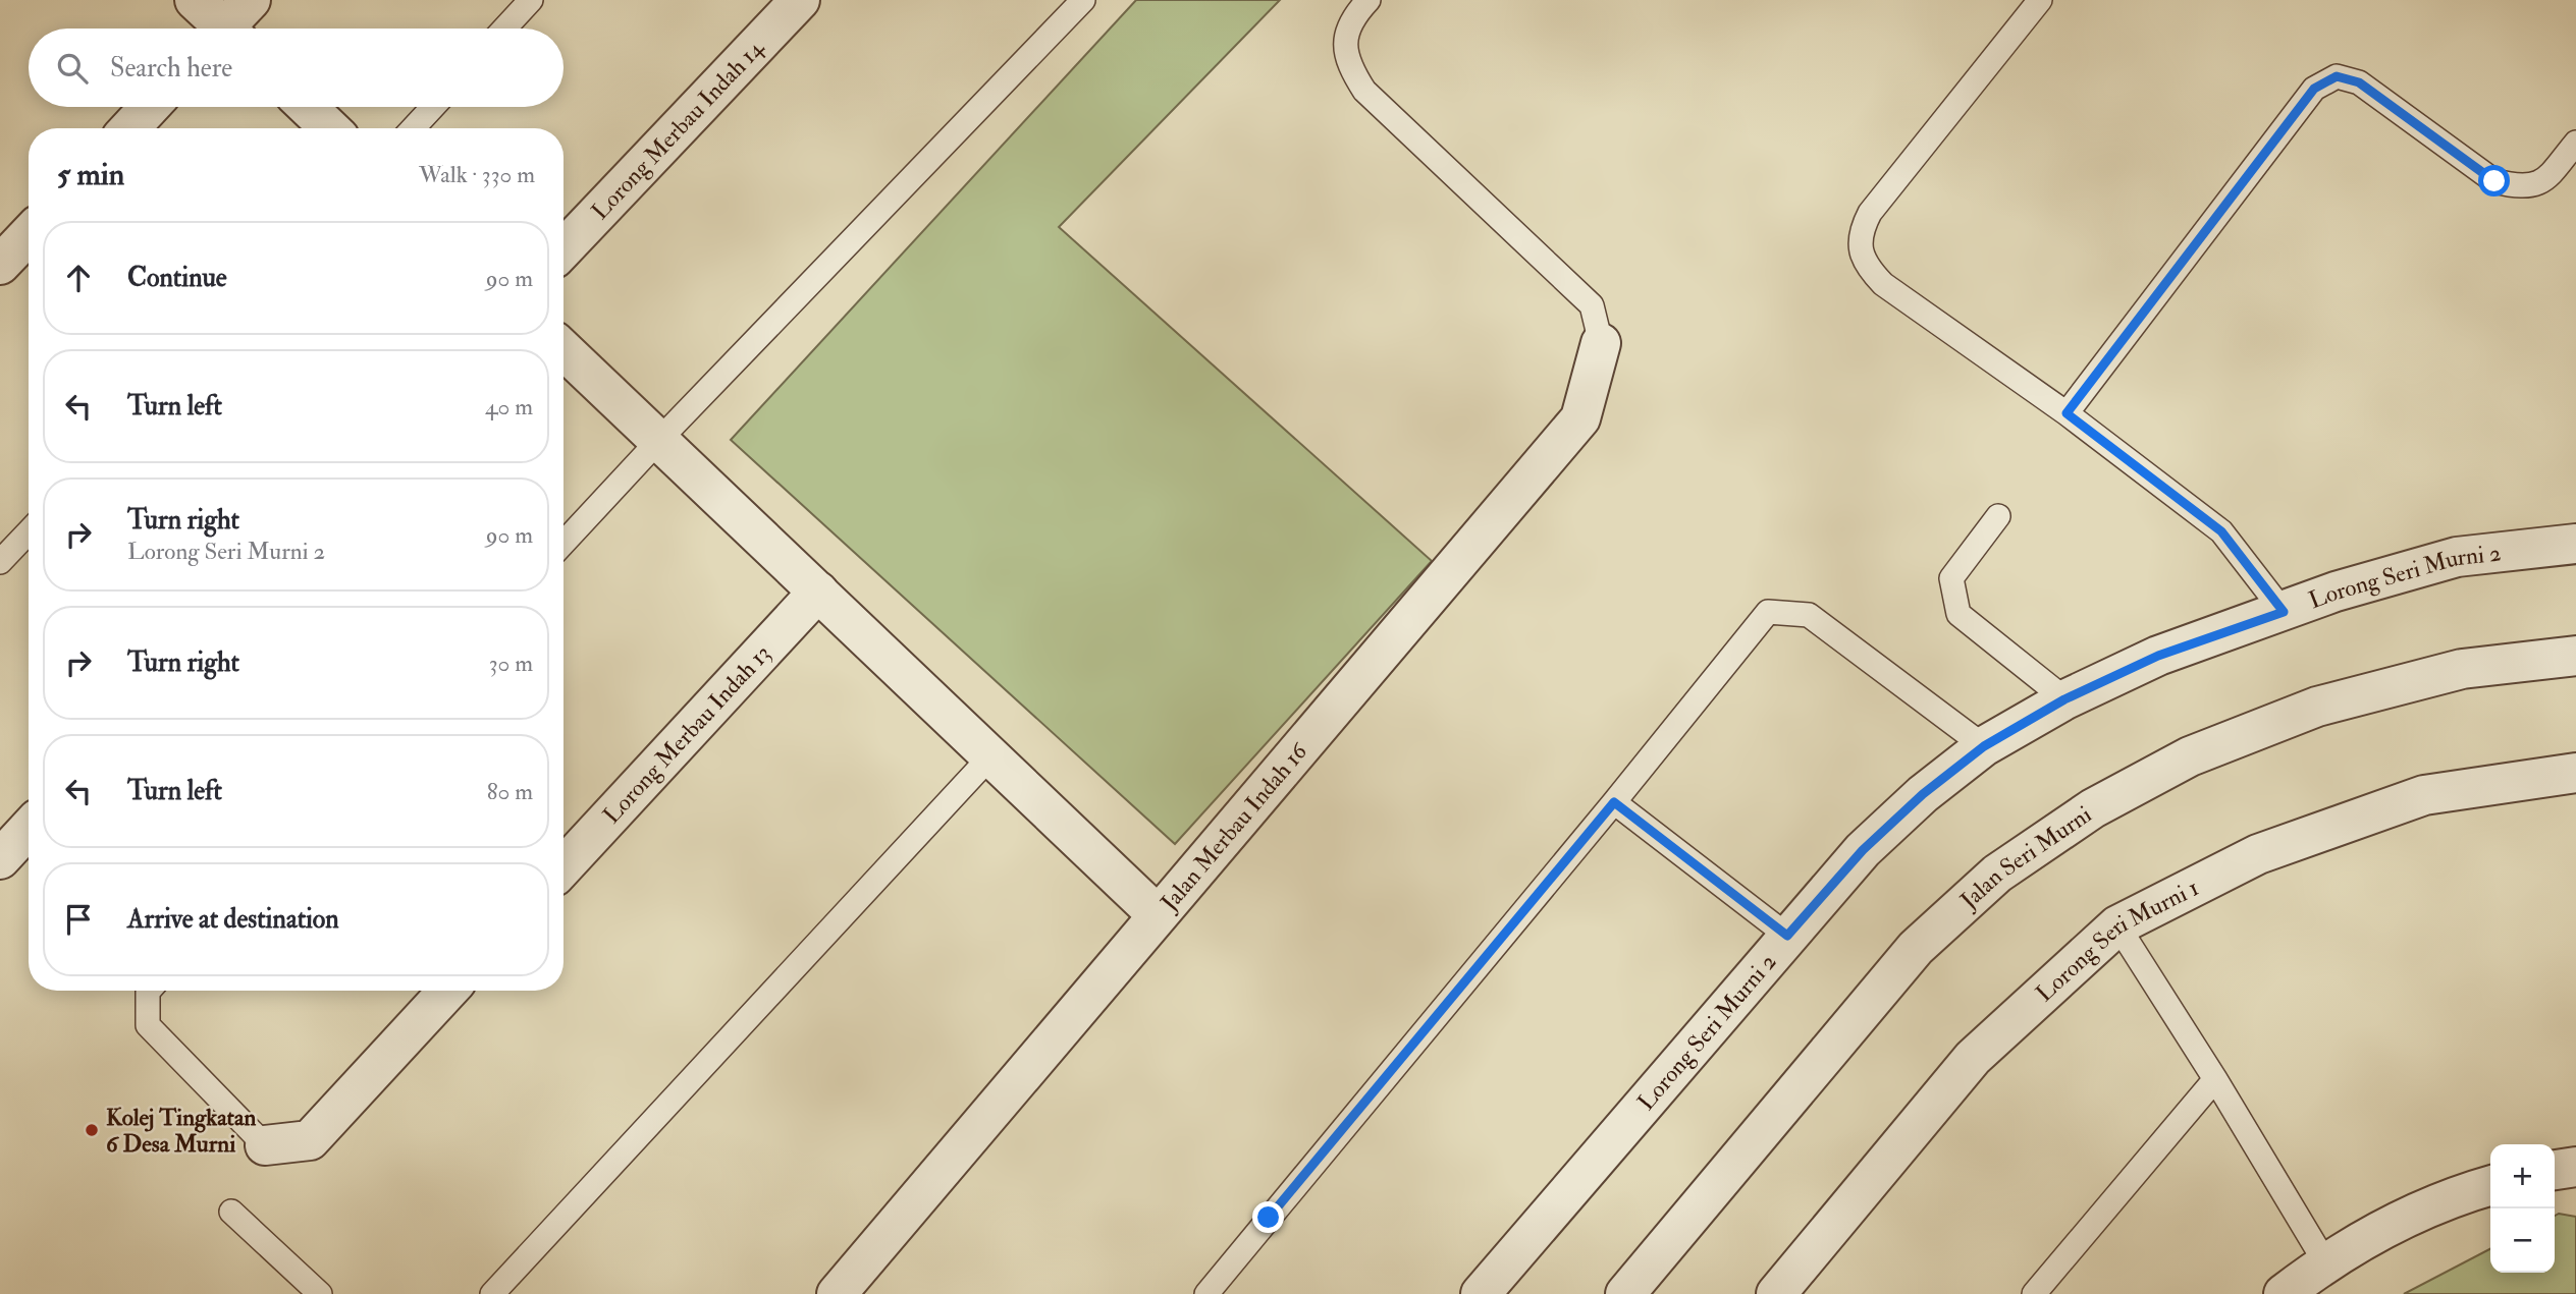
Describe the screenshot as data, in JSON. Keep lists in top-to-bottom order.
{
  "streets": {
    "street": [
      "Lorong Merbau Indah 14",
      "Lorong Seri Murni 2",
      "Lorong Merbau Indah 13",
      "Jalan Merbau Indah 16",
      "Jalan Seri Murni",
      "Lorong Seri Murni 1"
    ]
  },
  "places": ["Kolej Tingkatan 6 Desa Murni"],
  "page": {
    "search": "Search here",
    "heading": ["5 min", "Walk · 330 m"],
    "list": [
      ["Continue", "90 m"],
      ["Turn left", "40 m"],
      ["Turn right", "Lorong Seri Murni 2", "90 m"],
      ["Turn right", "30 m"],
      ["Turn left", "80 m"],
      "Arrive at destination"
    ],
    "map_buttons": ["+", "−"]
  }
}
